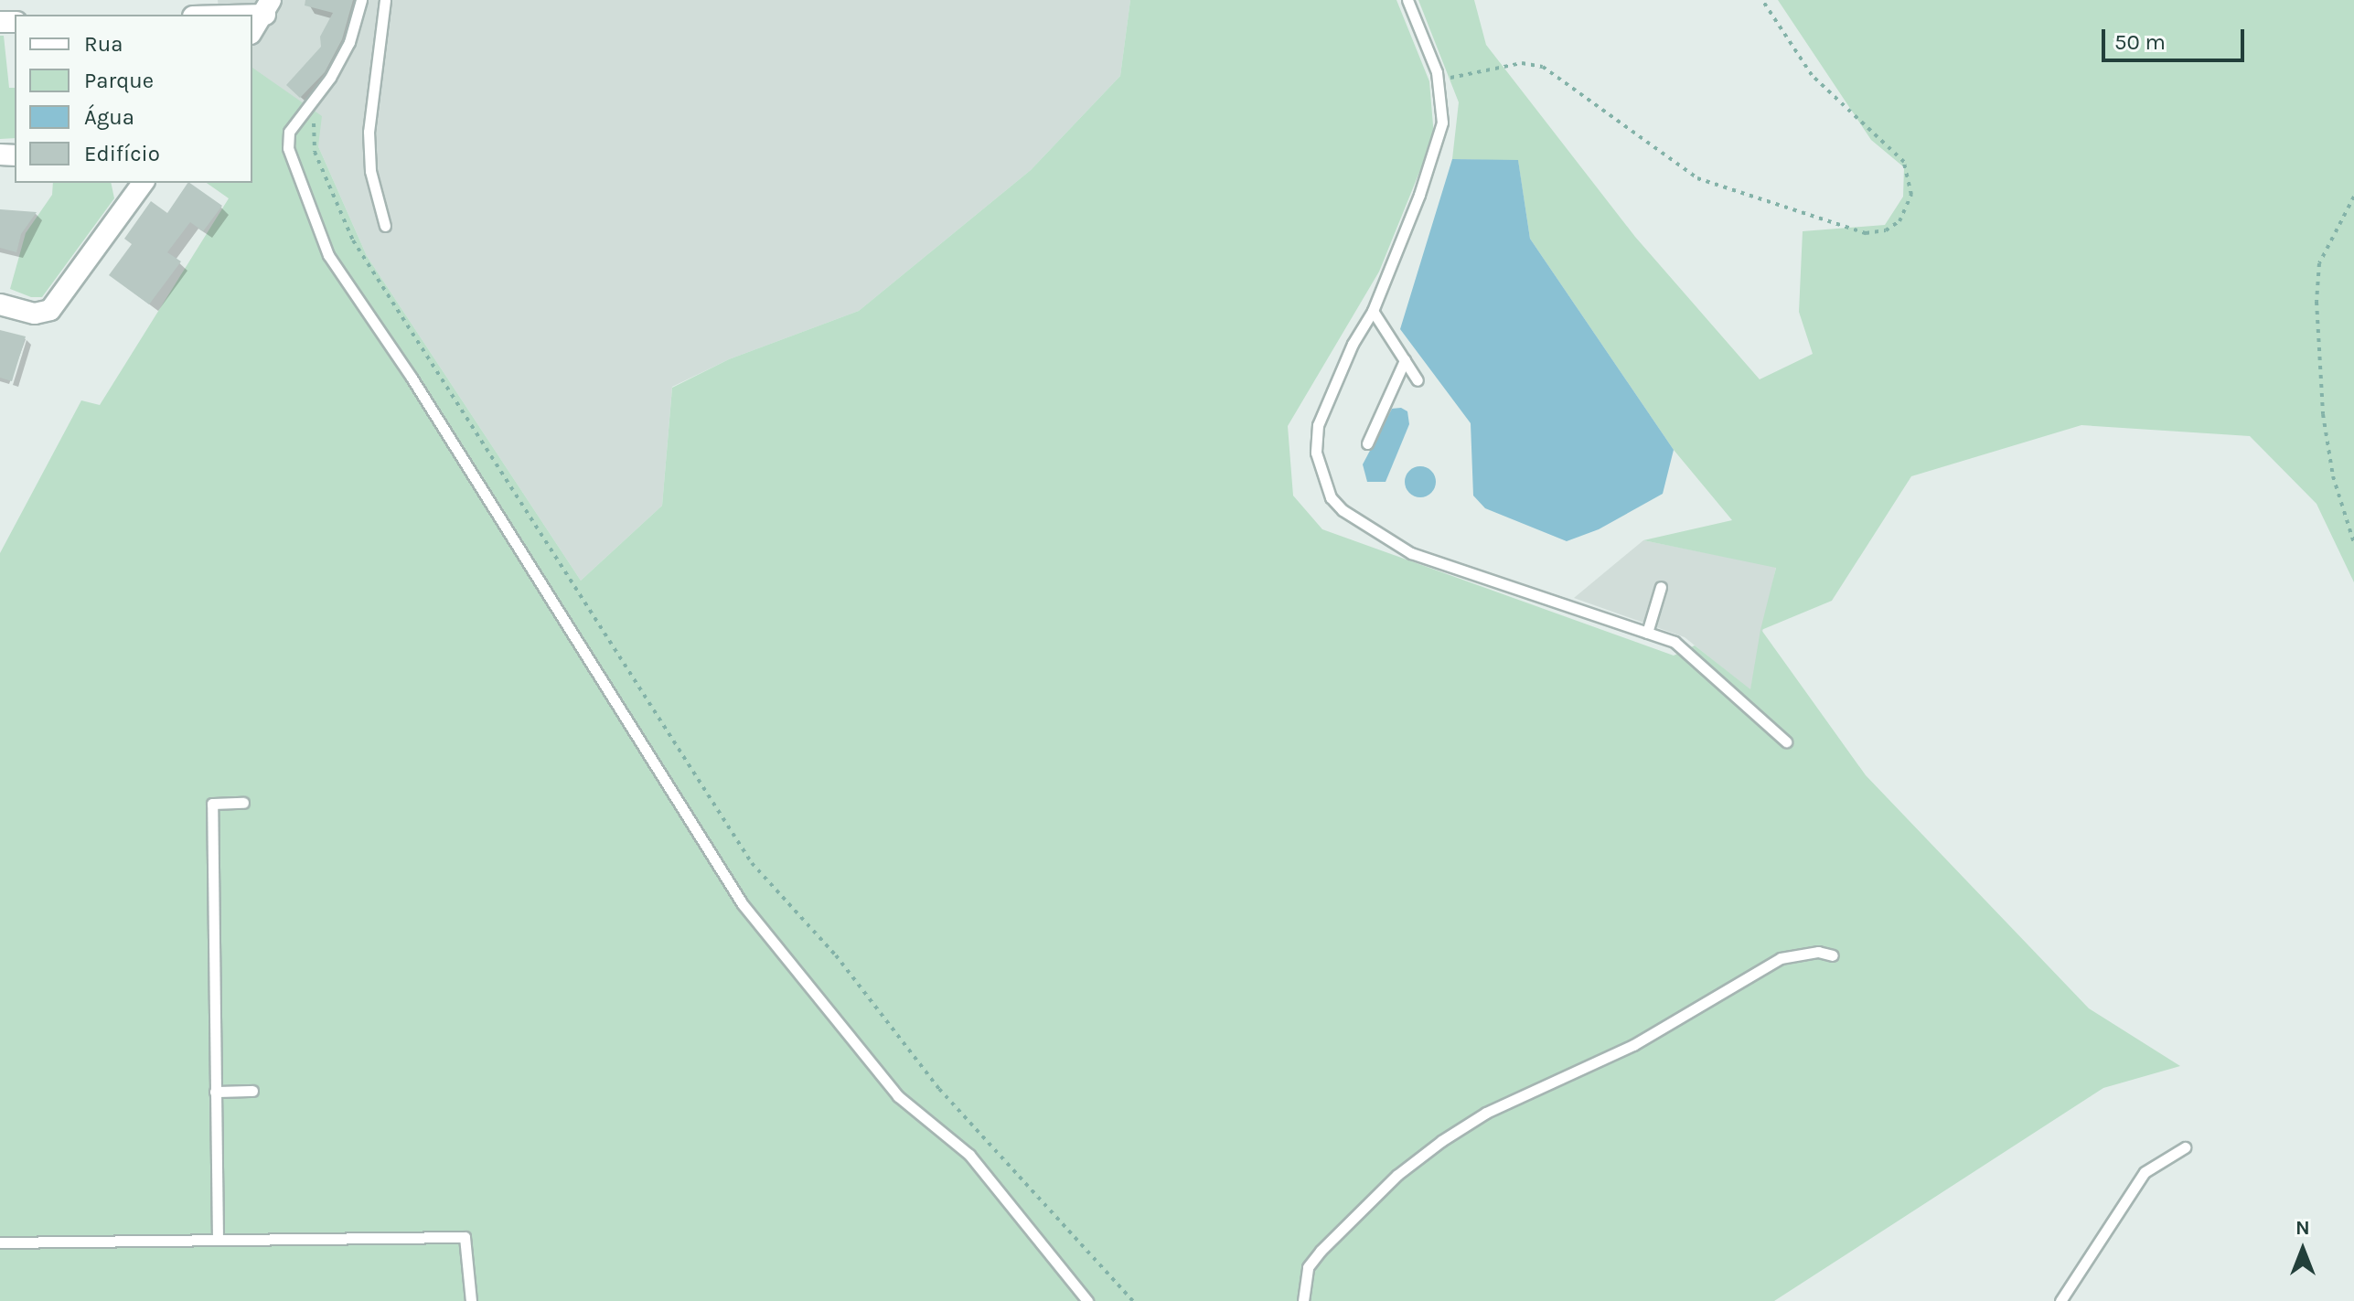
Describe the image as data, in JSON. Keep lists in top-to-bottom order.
{
  "legend": [
    "Rua",
    "Parque",
    "Água",
    "Edifício"
  ],
  "scale_bar": "50 m",
  "north": "top"
}
